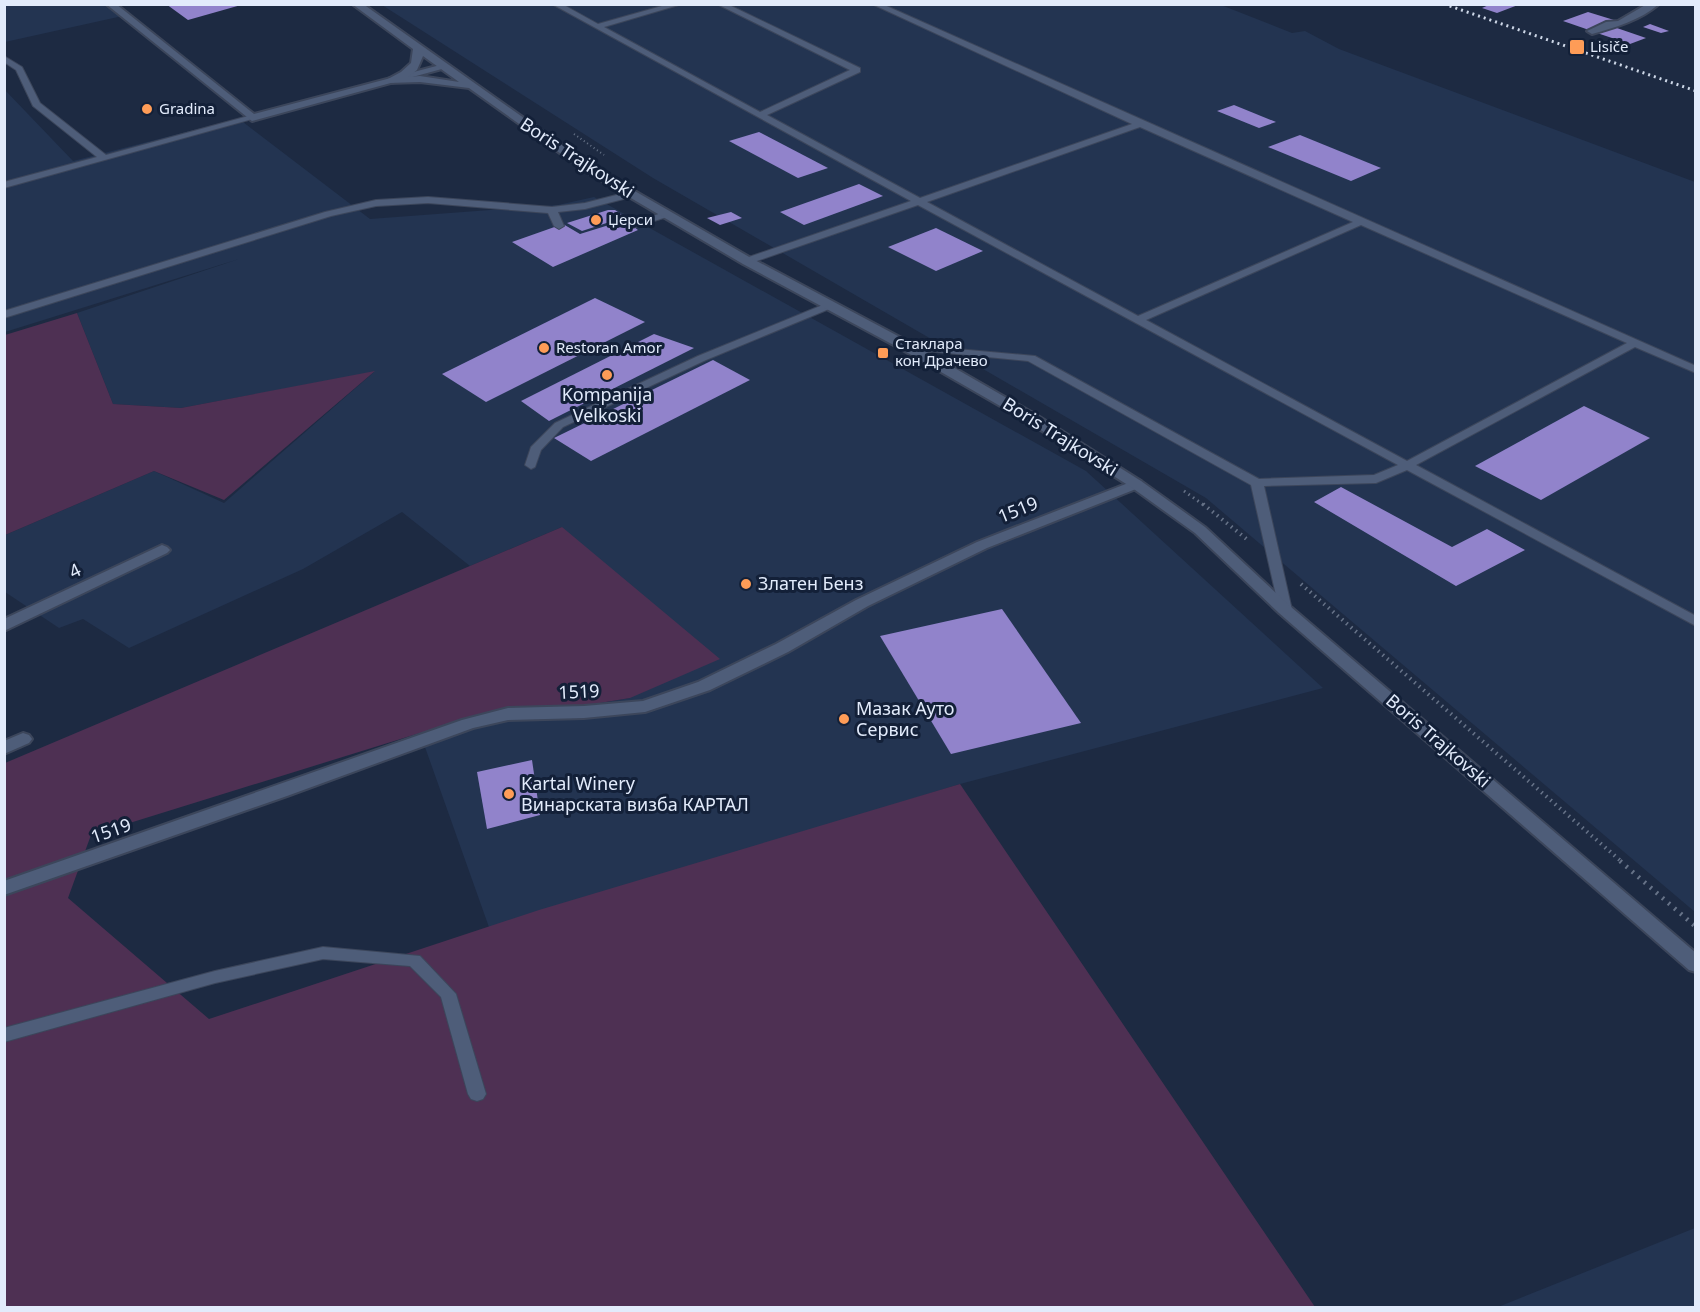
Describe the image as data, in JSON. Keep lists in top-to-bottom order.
{
  "streets": {
    "main road": ["Boris Trajkovski", "1519", "4"]
  },
  "crossings": [
    ["Boris Trajkovski", "1519"]
  ],
  "places": {
    "transit": ["Lisiče", "Стаклара кон Драчево"],
    "other": [
      "Gradina",
      "Џерси",
      "Restoran Amor",
      "Kompanija Velkoski",
      "Златен Бенз",
      "Мазак Ауто Сервис",
      "Kartal Winery Винарската визба КАРТАЛ"
    ]
  }
}
